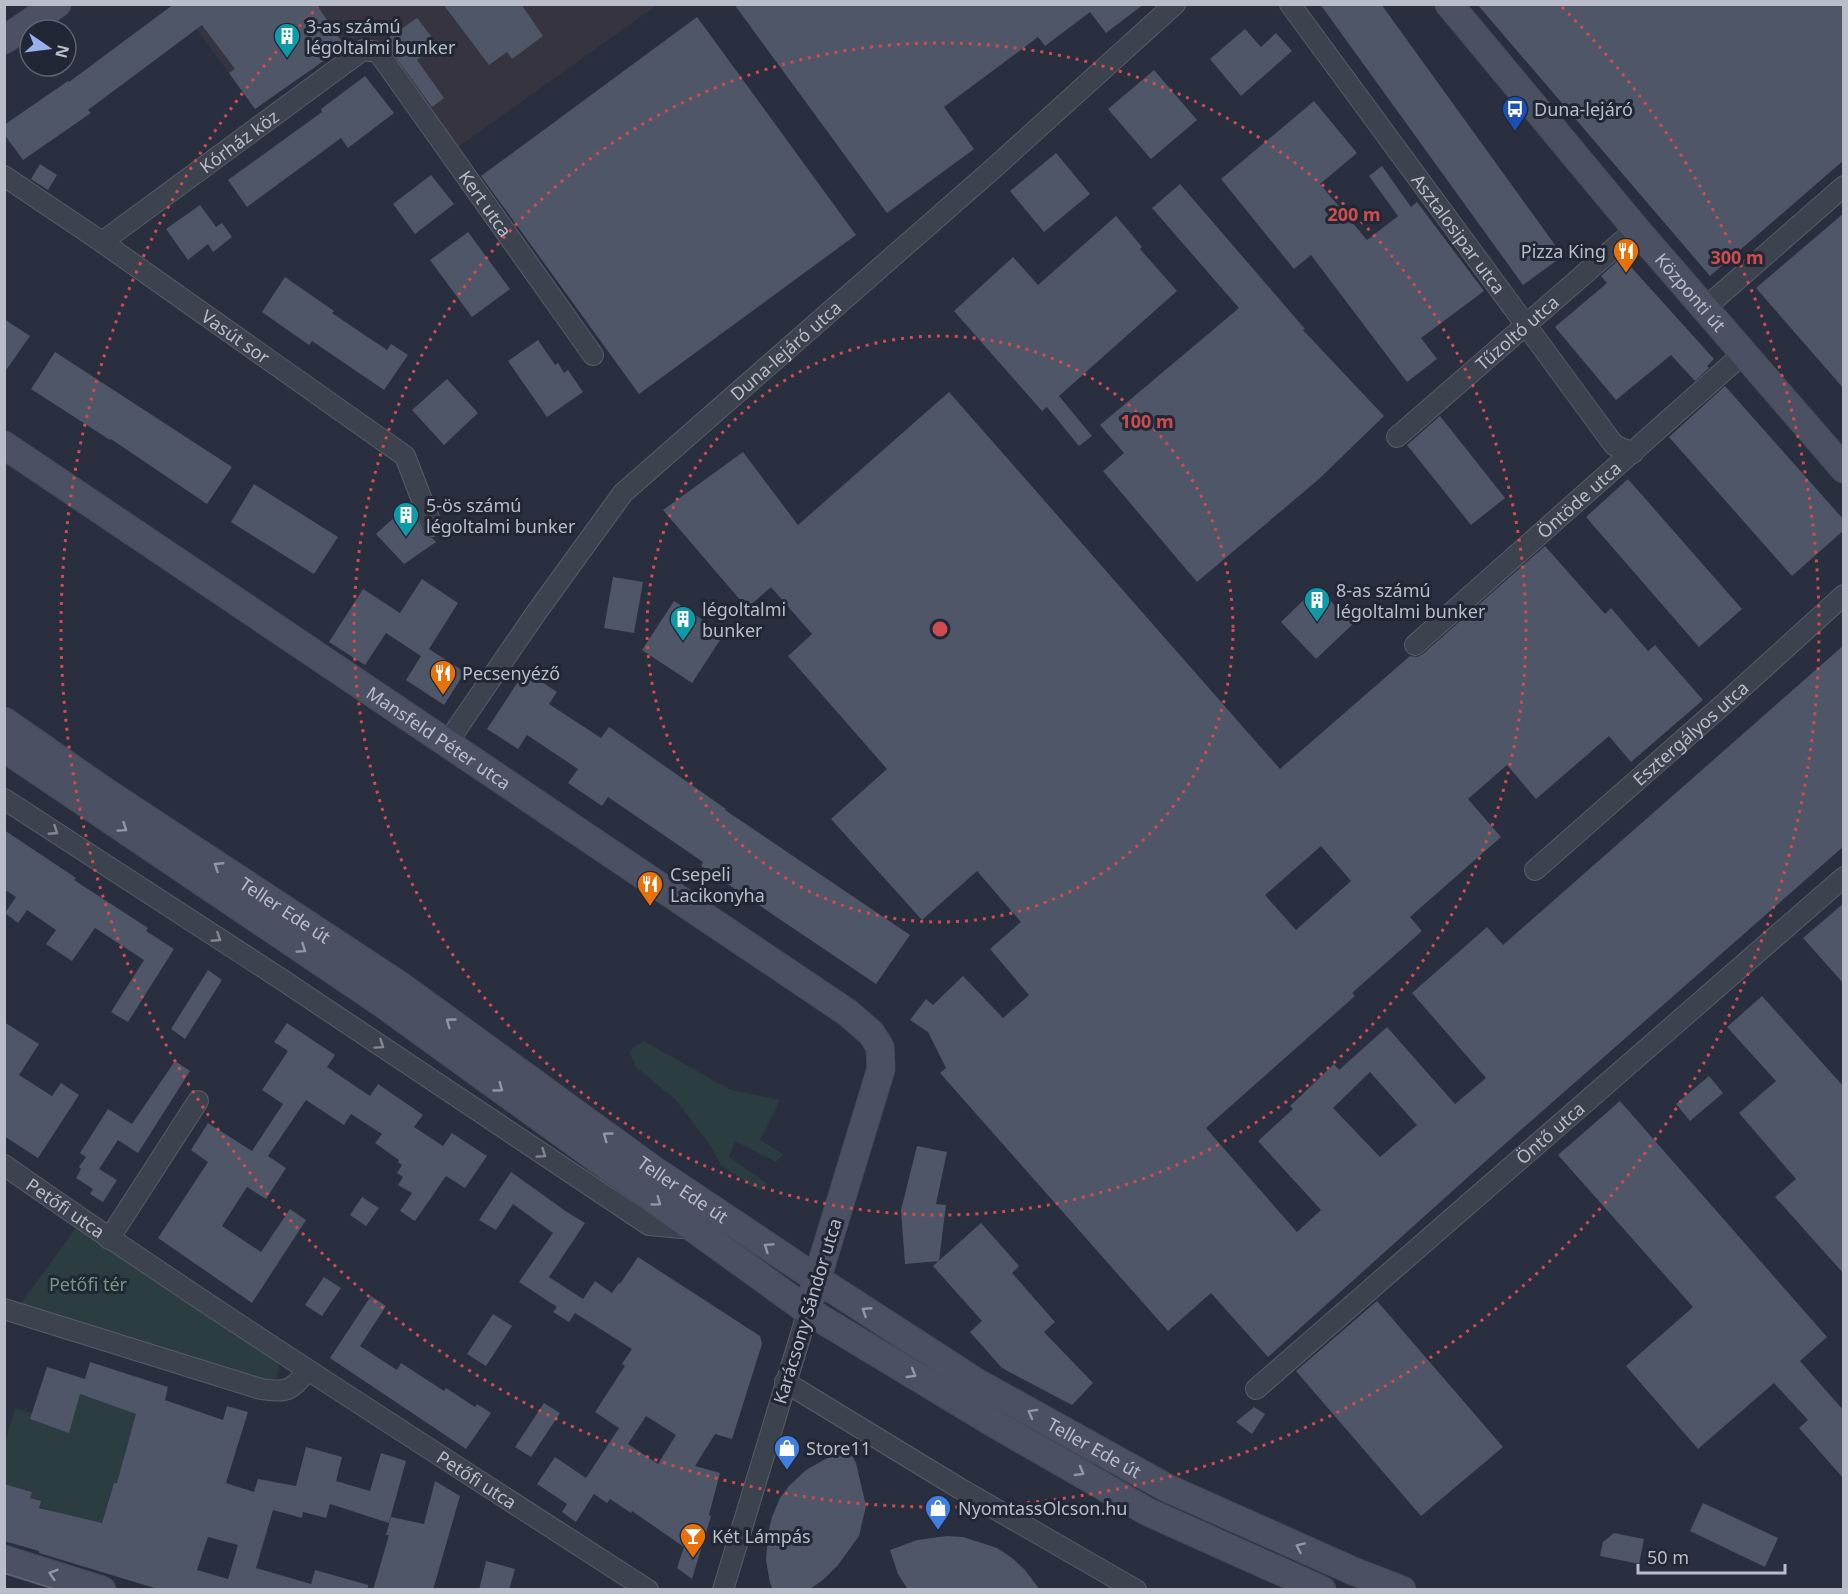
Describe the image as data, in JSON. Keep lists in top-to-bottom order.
{
  "streets": {
    "main road": [
      "Központi út",
      "Mansfeld Péter utca",
      "Teller Ede út",
      "Karácsony Sándor utca"
    ],
    "street": [
      "Kórház köz",
      "Kert utca",
      "Asztalosipar utca",
      "Tűzoltó utca",
      "Vasút sor",
      "Duna-lejáró utca",
      "Öntöde utca",
      "Esztergályos utca",
      "Öntő utca",
      "Petőfi utca"
    ]
  },
  "crossings": [
    ["Kórház köz", "Kert utca"],
    ["Kórház köz", "Vasút sor"],
    ["Asztalosipar utca", "Tűzoltó utca"],
    ["Asztalosipar utca", "Öntöde utca"],
    ["Központi út", "Tűzoltó utca"],
    ["Központi út", "Öntöde utca"],
    ["Duna-lejáró utca", "Mansfeld Péter utca"],
    ["Mansfeld Péter utca", "Karácsony Sándor utca"],
    ["Teller Ede út", "Karácsony Sándor utca"]
  ],
  "parks": ["Petőfi tér"],
  "places": {
    "building": [
      "3-as számú légoltalmi bunker",
      "5-ös számú légoltalmi bunker",
      "8-as számú légoltalmi bunker",
      "légoltalmi bunker"
    ],
    "bus stop": ["Duna-lejáró"],
    "restaurant": ["Pizza King", "Pecsenyéző", "Csepeli Lacikonyha"],
    "shop": ["Store11", "NyomtassOlcson.hu"],
    "bar": ["Két Lámpás"]
  },
  "scale_bar": "50 m",
  "north": "right",
  "rings": ["200 m", "300 m", "100 m"]
}
